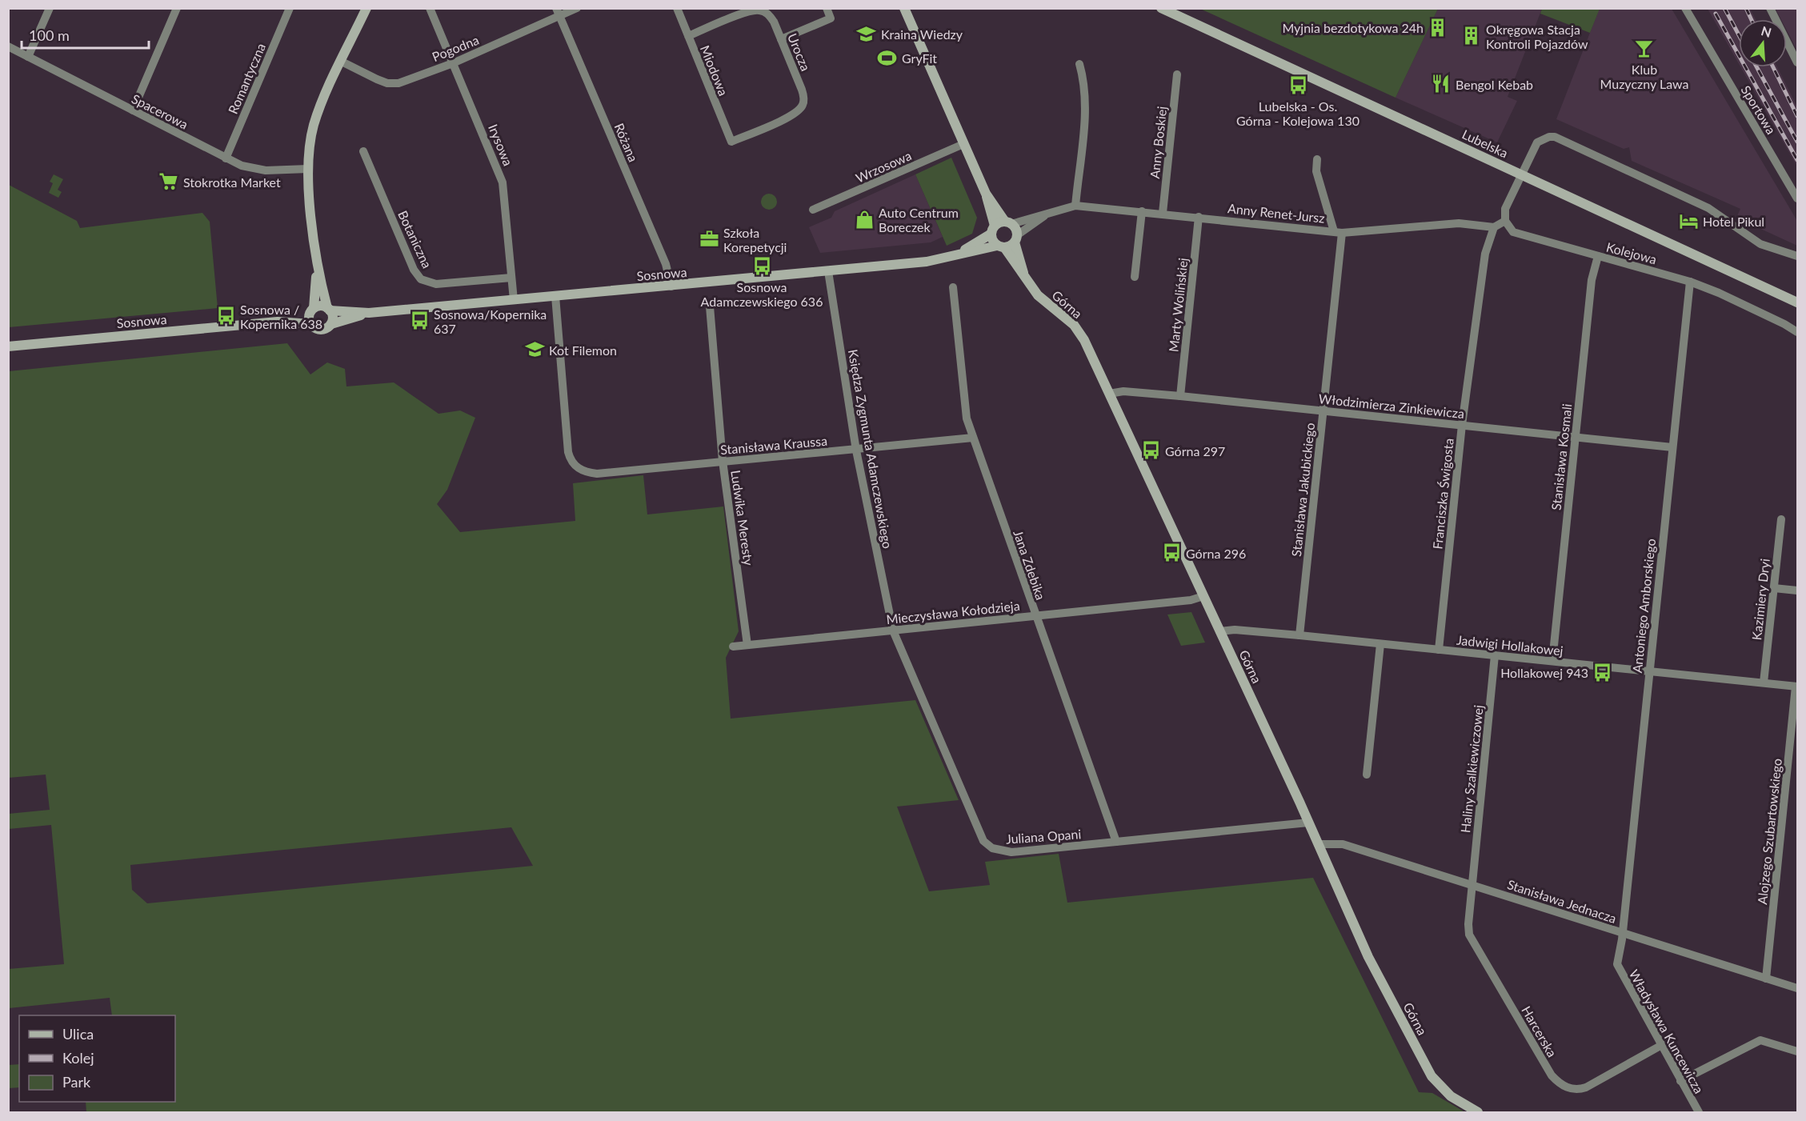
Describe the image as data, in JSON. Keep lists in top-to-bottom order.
{
  "streets": {
    "street": [
      "Pogodna",
      "Urocza",
      "Miodowa",
      "Romantyczna",
      "Sportowa",
      "Spacerowa",
      "Różana",
      "Anny Boskiej",
      "Lubelska",
      "Irysowa",
      "Wrzosowa",
      "Anny Renet-Jursz",
      "Botaniczna",
      "Kolejowa",
      "Sosnowa",
      "Górna",
      "Marty Wolińskiej",
      "Włodzimierza Zinkiewicza",
      "Stanisława Kraussa",
      "Księdza Zygmunta Adamczewskiego",
      "Stanisława Kosmali",
      "Stanisława Jakubickiego",
      "Franciszka Świgosta",
      "Ludwika Meresty",
      "Jana Zdebika",
      "Kazimiery Dryi",
      "Antoniego Amborskiego",
      "Mieczysława Kołodzieja",
      "Jadwigi Hollakowej",
      "Haliny Szalkiewiczowej",
      "Alojzego Szubartowskiego",
      "Juliana Opani",
      "Stanisława Jednacza",
      "Harcerska",
      "Władysława Kuncewicza"
    ]
  },
  "crossings": [
    ["Pogodna", "Różana"],
    ["Pogodna", "Irysowa"],
    ["Urocza", "Miodowa"],
    ["Romantyczna", "Spacerowa"],
    ["Różana", "Sosnowa"],
    ["Anny Boskiej", "Anny Renet-Jursz"],
    ["Irysowa", "Botaniczna"],
    ["Irysowa", "Sosnowa"],
    ["Anny Renet-Jursz", "Sosnowa"],
    ["Anny Renet-Jursz", "Górna"],
    ["Anny Renet-Jursz", "Marty Wolińskiej"],
    ["Anny Renet-Jursz", "Stanisława Jakubickiego"],
    ["Anny Renet-Jursz", "Franciszka Świgosta"],
    ["Kolejowa", "Stanisława Kosmali"],
    ["Kolejowa", "Antoniego Amborskiego"],
    ["Sosnowa", "Górna"],
    ["Sosnowa", "Stanisława Kraussa"],
    ["Sosnowa", "Księdza Zygmunta Adamczewskiego"],
    ["Górna", "Włodzimierza Zinkiewicza"],
    ["Górna", "Mieczysława Kołodzieja"],
    ["Górna", "Jadwigi Hollakowej"],
    ["Górna", "Juliana Opani"],
    ["Górna", "Stanisława Jednacza"],
    ["Marty Wolińskiej", "Włodzimierza Zinkiewicza"],
    ["Włodzimierza Zinkiewicza", "Stanisława Kosmali"],
    ["Włodzimierza Zinkiewicza", "Stanisława Jakubickiego"],
    ["Włodzimierza Zinkiewicza", "Franciszka Świgosta"],
    ["Włodzimierza Zinkiewicza", "Antoniego Amborskiego"],
    ["Stanisława Kraussa", "Księdza Zygmunta Adamczewskiego"],
    ["Stanisława Kraussa", "Ludwika Meresty"],
    ["Stanisława Kraussa", "Jana Zdebika"],
    ["Księdza Zygmunta Adamczewskiego", "Mieczysława Kołodzieja"],
    ["Księdza Zygmunta Adamczewskiego", "Juliana Opani"],
    ["Stanisława Kosmali", "Jadwigi Hollakowej"],
    ["Stanisława Jakubickiego", "Jadwigi Hollakowej"],
    ["Franciszka Świgosta", "Jadwigi Hollakowej"],
    ["Ludwika Meresty", "Mieczysława Kołodzieja"],
    ["Jana Zdebika", "Mieczysława Kołodzieja"],
    ["Jana Zdebika", "Juliana Opani"],
    ["Kazimiery Dryi", "Jadwigi Hollakowej"],
    ["Antoniego Amborskiego", "Jadwigi Hollakowej"],
    ["Antoniego Amborskiego", "Stanisława Jednacza"],
    ["Antoniego Amborskiego", "Władysława Kuncewicza"],
    ["Mieczysława Kołodzieja", "Juliana Opani"],
    ["Jadwigi Hollakowej", "Haliny Szalkiewiczowej"],
    ["Jadwigi Hollakowej", "Alojzego Szubartowskiego"],
    ["Haliny Szalkiewiczowej", "Stanisława Jednacza"],
    ["Haliny Szalkiewiczowej", "Harcerska"],
    ["Alojzego Szubartowskiego", "Stanisława Jednacza"],
    ["Stanisława Jednacza", "Harcerska"],
    ["Stanisława Jednacza", "Władysława Kuncewicza"],
    ["Harcerska", "Władysława Kuncewicza"]
  ],
  "places": {
    "building": ["Myjnia bezdotykowa 24h", "Okręgowa Stacja Kontroli Pojazdów"],
    "school or university": ["Kraina Wiedzy", "Kot Filemon"],
    "bar": ["Klub Muzyczny Lawa"],
    "sports": ["GryFit"],
    "restaurant": ["Bengol Kebab"],
    "bus stop": [
      "Lubelska - Os. Górna - Kolejowa 130",
      "Sosnowa Adamczewskiego 636",
      "Sosnowa / Kopernika 638",
      "Sosnowa/Kopernika 637",
      "Górna 297",
      "Górna 296",
      "Hollakowej 943"
    ],
    "supermarket": ["Stokrotka Market"],
    "shop": ["Auto Centrum Boreczek"],
    "hotel": ["Hotel Pikul"],
    "office": ["Szkoła Korepetycji"]
  },
  "legend": ["Ulica", "Kolej", "Park"],
  "scale_bar": "100 m",
  "north": "top"
}
